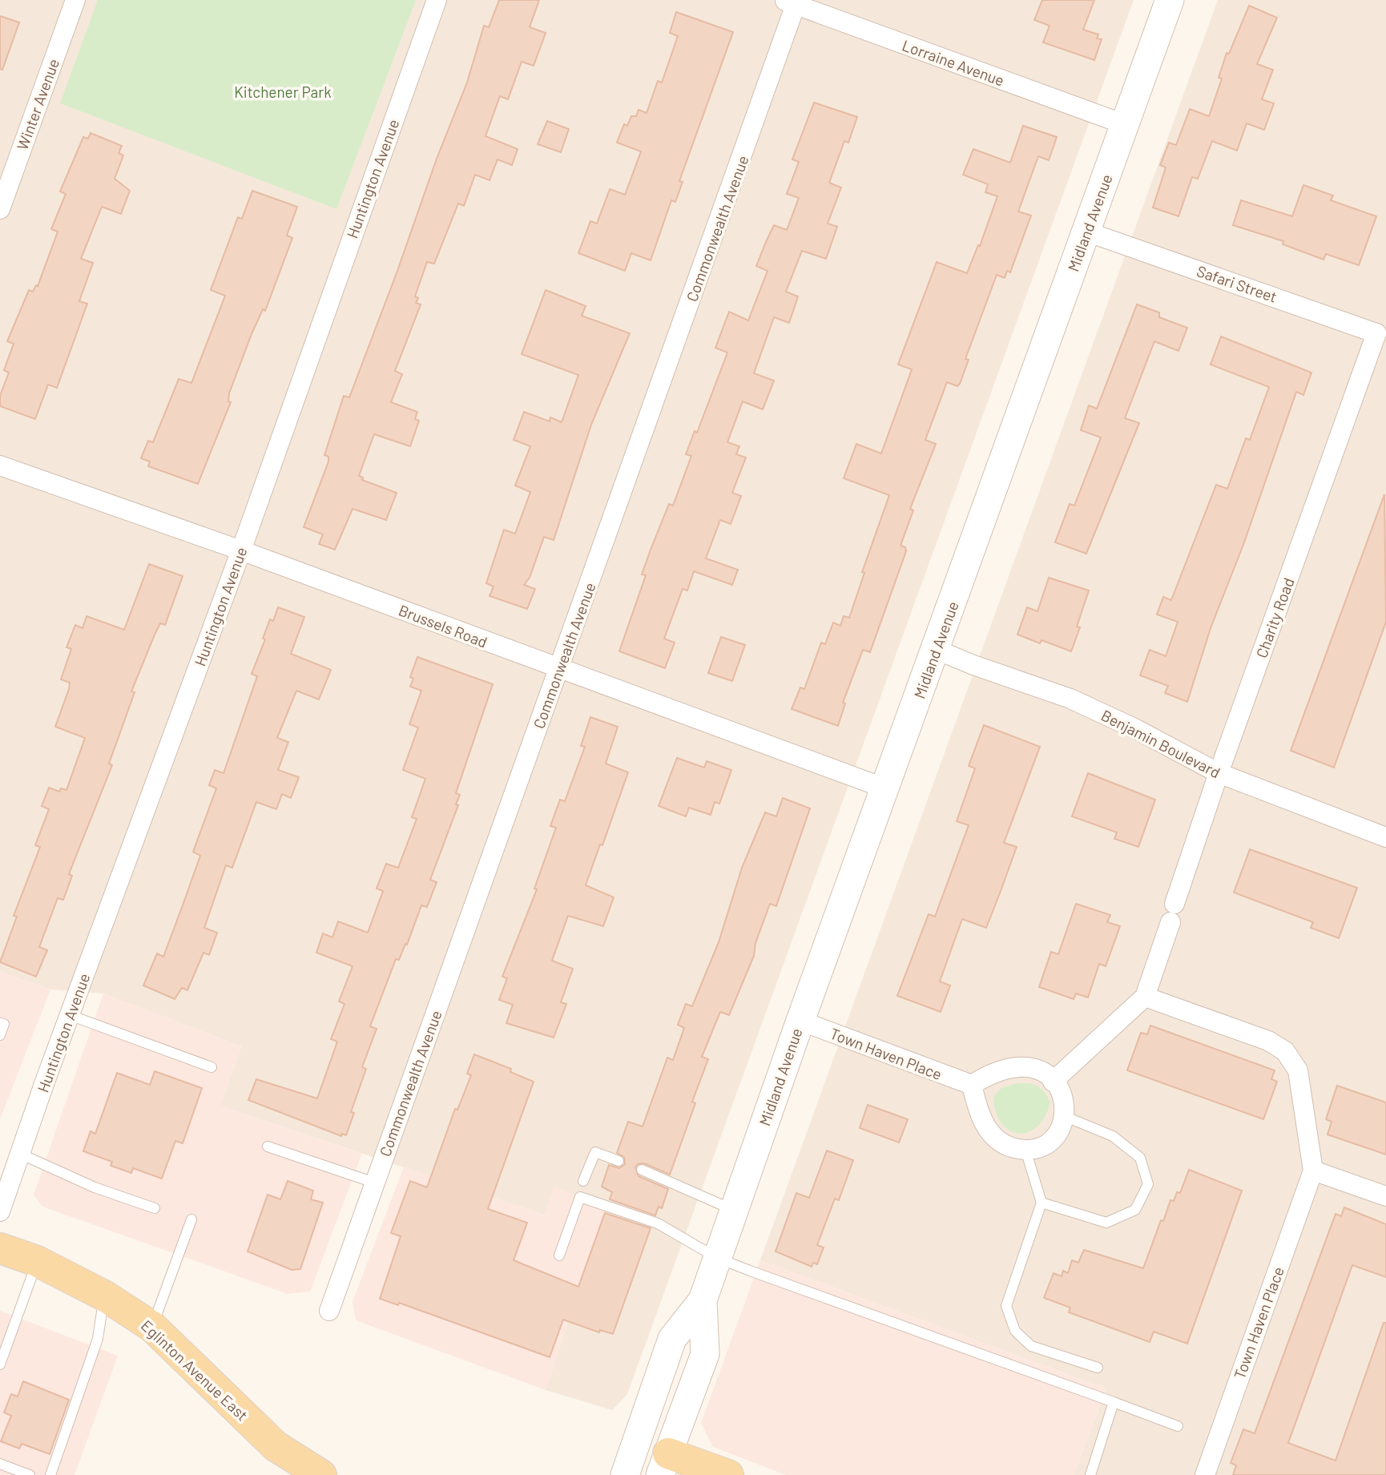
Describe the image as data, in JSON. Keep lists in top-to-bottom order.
{
  "streets": {
    "main road": ["Midland Avenue", "Eglinton Avenue East"],
    "street": [
      "Lorraine Avenue",
      "Winter Avenue",
      "Huntington Avenue",
      "Commonwealth Avenue",
      "Safari Street",
      "Charity Road",
      "Brussels Road",
      "Benjamin Boulevard",
      "Town Haven Place"
    ]
  },
  "crossings": [
    ["Lorraine Avenue", "Midland Avenue"],
    ["Lorraine Avenue", "Commonwealth Avenue"],
    ["Huntington Avenue", "Brussels Road"],
    ["Midland Avenue", "Safari Street"],
    ["Midland Avenue", "Brussels Road"],
    ["Midland Avenue", "Benjamin Boulevard"],
    ["Midland Avenue", "Town Haven Place"],
    ["Commonwealth Avenue", "Brussels Road"],
    ["Safari Street", "Charity Road"],
    ["Charity Road", "Benjamin Boulevard"],
    ["Charity Road", "Town Haven Place"]
  ],
  "parks": ["Kitchener Park"]
}
